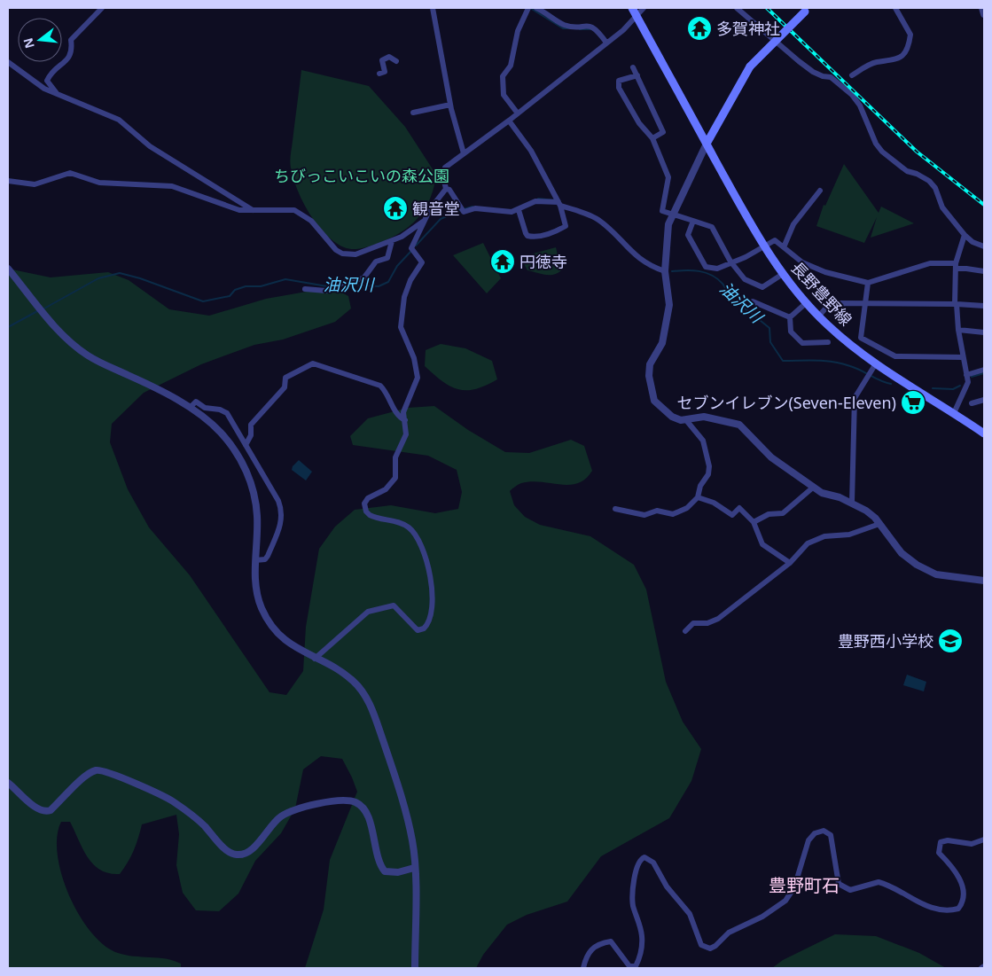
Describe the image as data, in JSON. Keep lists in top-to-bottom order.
{
  "streets": {
    "main road": ["長野豊野線"]
  },
  "districts": ["豊野町石"],
  "water": ["油沢川"],
  "parks": ["ちびっこいこいの森公園"],
  "places": {
    "temple": ["多賀神社", "観音堂", "円徳寺"],
    "supermarket": ["セブンイレブン(Seven-Eleven)"],
    "school or university": ["豊野西小学校"]
  },
  "north": "left"
}
